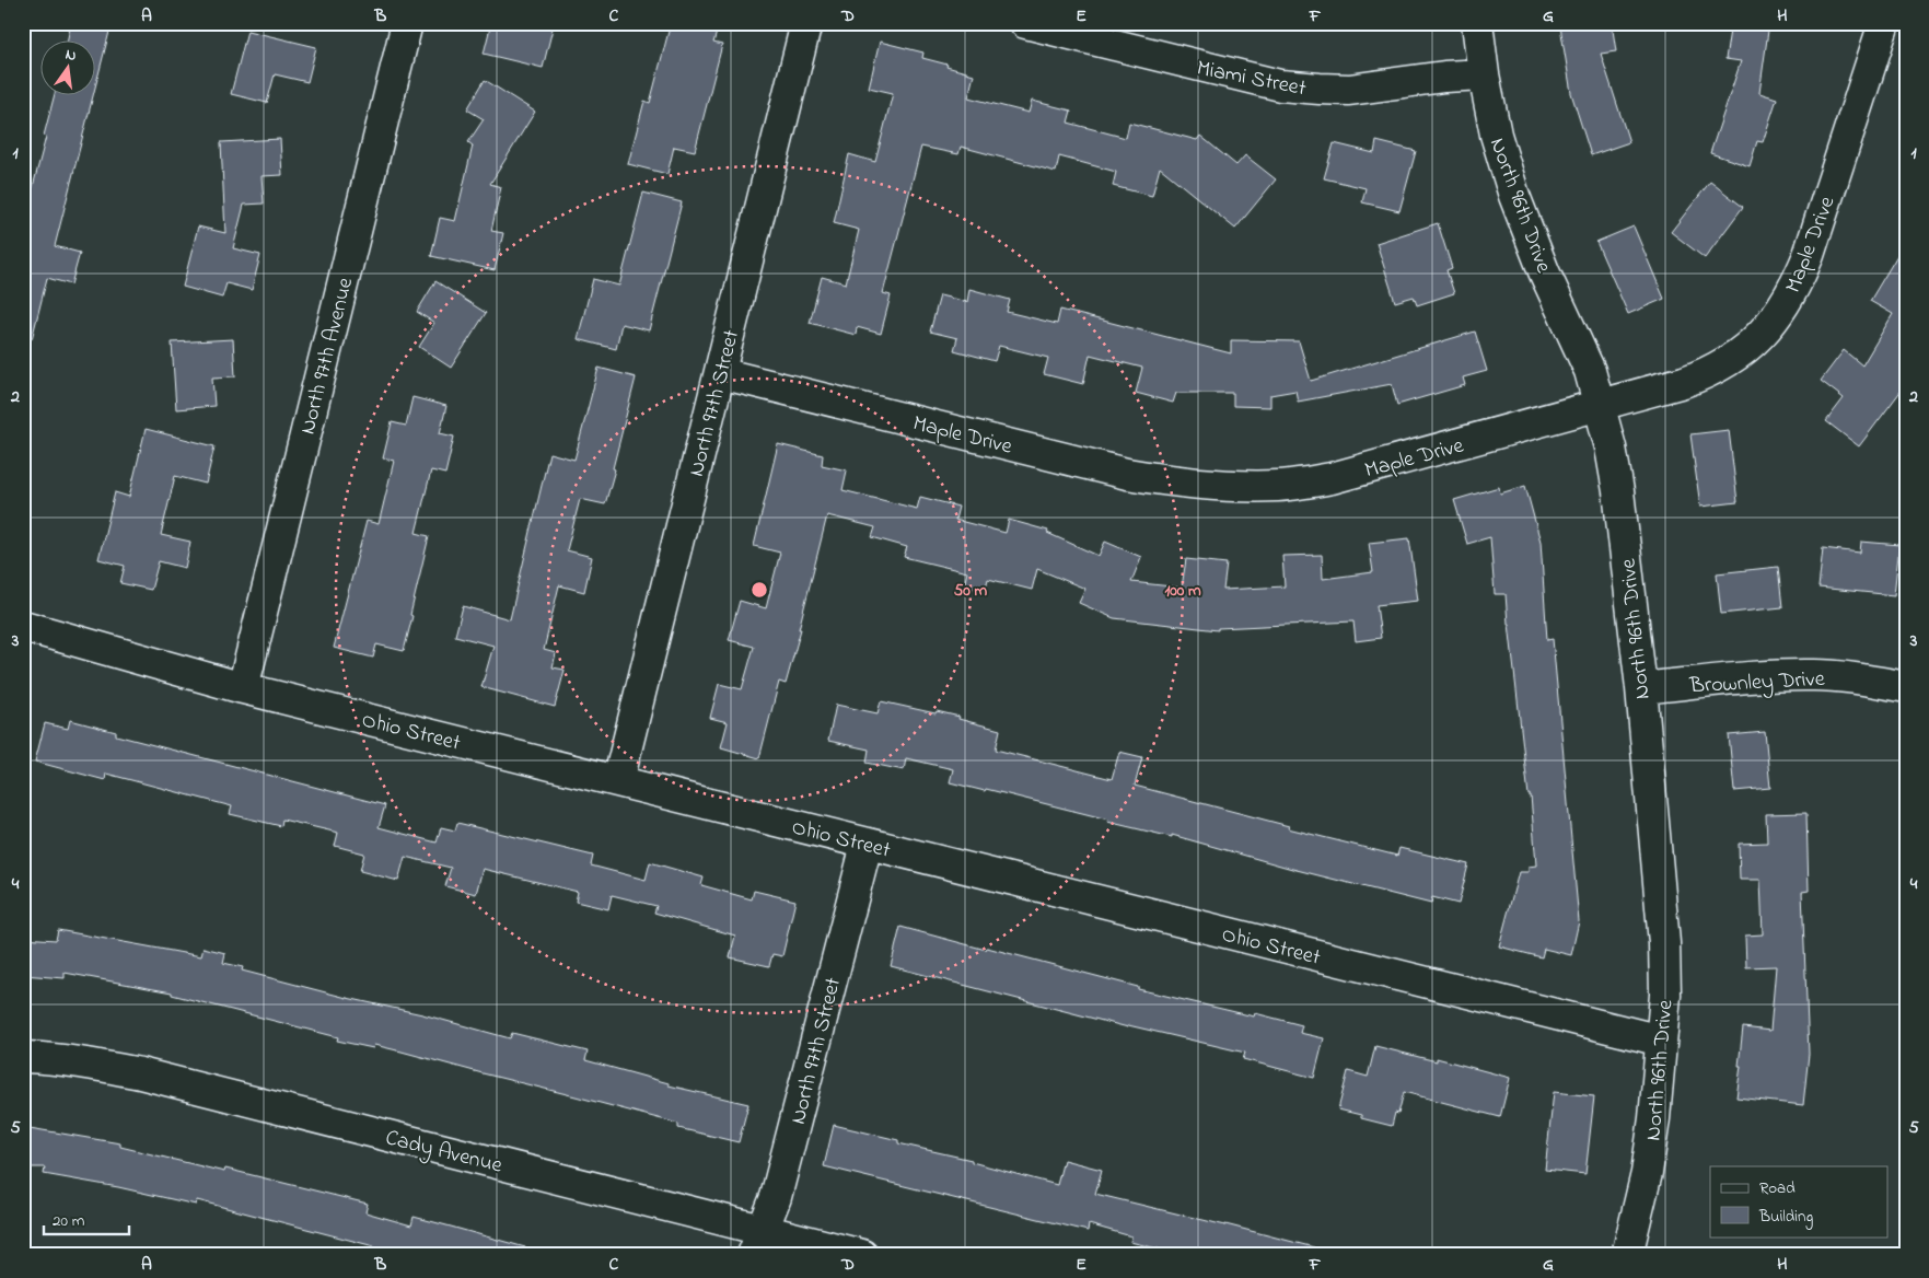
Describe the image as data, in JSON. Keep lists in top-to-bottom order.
{
  "streets": {
    "street": [
      "Miami Street",
      "North 96th Drive",
      "Maple Drive",
      "North 97th Avenue",
      "North 97th Street",
      "Brownley Drive",
      "Ohio Street",
      "Cady Avenue"
    ]
  },
  "crossings": [
    ["Miami Street", "North 96th Drive"],
    ["North 96th Drive", "Maple Drive"],
    ["North 96th Drive", "Brownley Drive"],
    ["North 96th Drive", "Ohio Street"],
    ["Maple Drive", "North 97th Street"],
    ["North 97th Avenue", "Ohio Street"],
    ["North 97th Street", "Ohio Street"],
    ["North 97th Street", "Cady Avenue"]
  ],
  "legend": ["Road", "Building"],
  "scale_bar": "20 m",
  "north": "top",
  "grid": {
    "columns": [
      "A",
      "B",
      "C",
      "D",
      "E",
      "F",
      "G",
      "H"
    ],
    "rows": [
      "1",
      "2",
      "3",
      "4",
      "5"
    ]
  },
  "rings": ["50 m", "100 m"]
}
